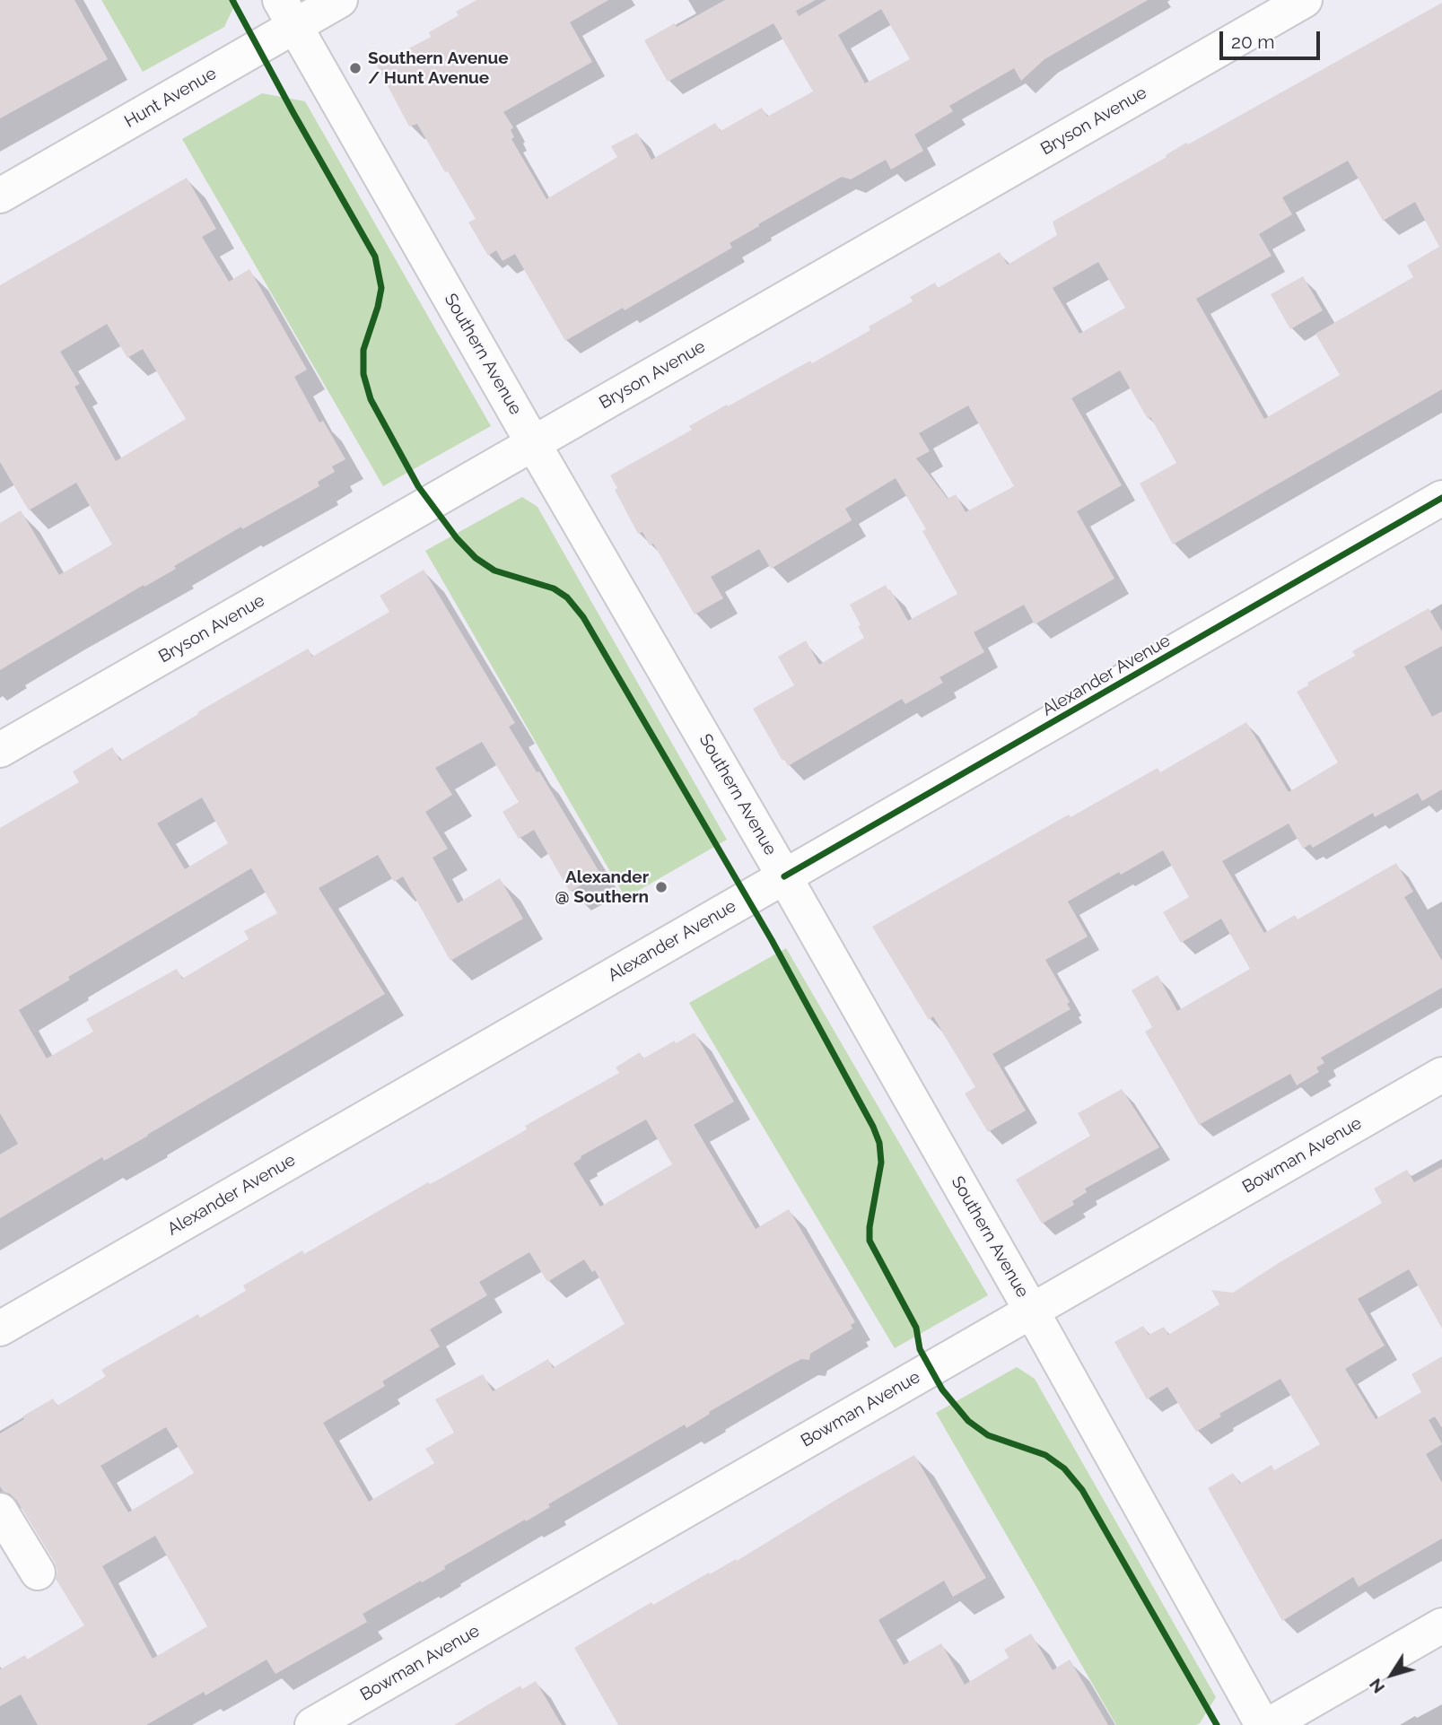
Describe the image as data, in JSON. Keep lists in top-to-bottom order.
{
  "streets": {
    "street": [
      "Hunt Avenue",
      "Bryson Avenue",
      "Southern Avenue",
      "Alexander Avenue",
      "Bowman Avenue"
    ]
  },
  "crossings": [
    ["Hunt Avenue", "Southern Avenue"],
    ["Bryson Avenue", "Southern Avenue"],
    ["Southern Avenue", "Alexander Avenue"],
    ["Southern Avenue", "Bowman Avenue"]
  ],
  "places": ["Southern Avenue / Hunt Avenue", "Alexander @ Southern"],
  "scale_bar": "20 m",
  "north": "bottom left"
}
